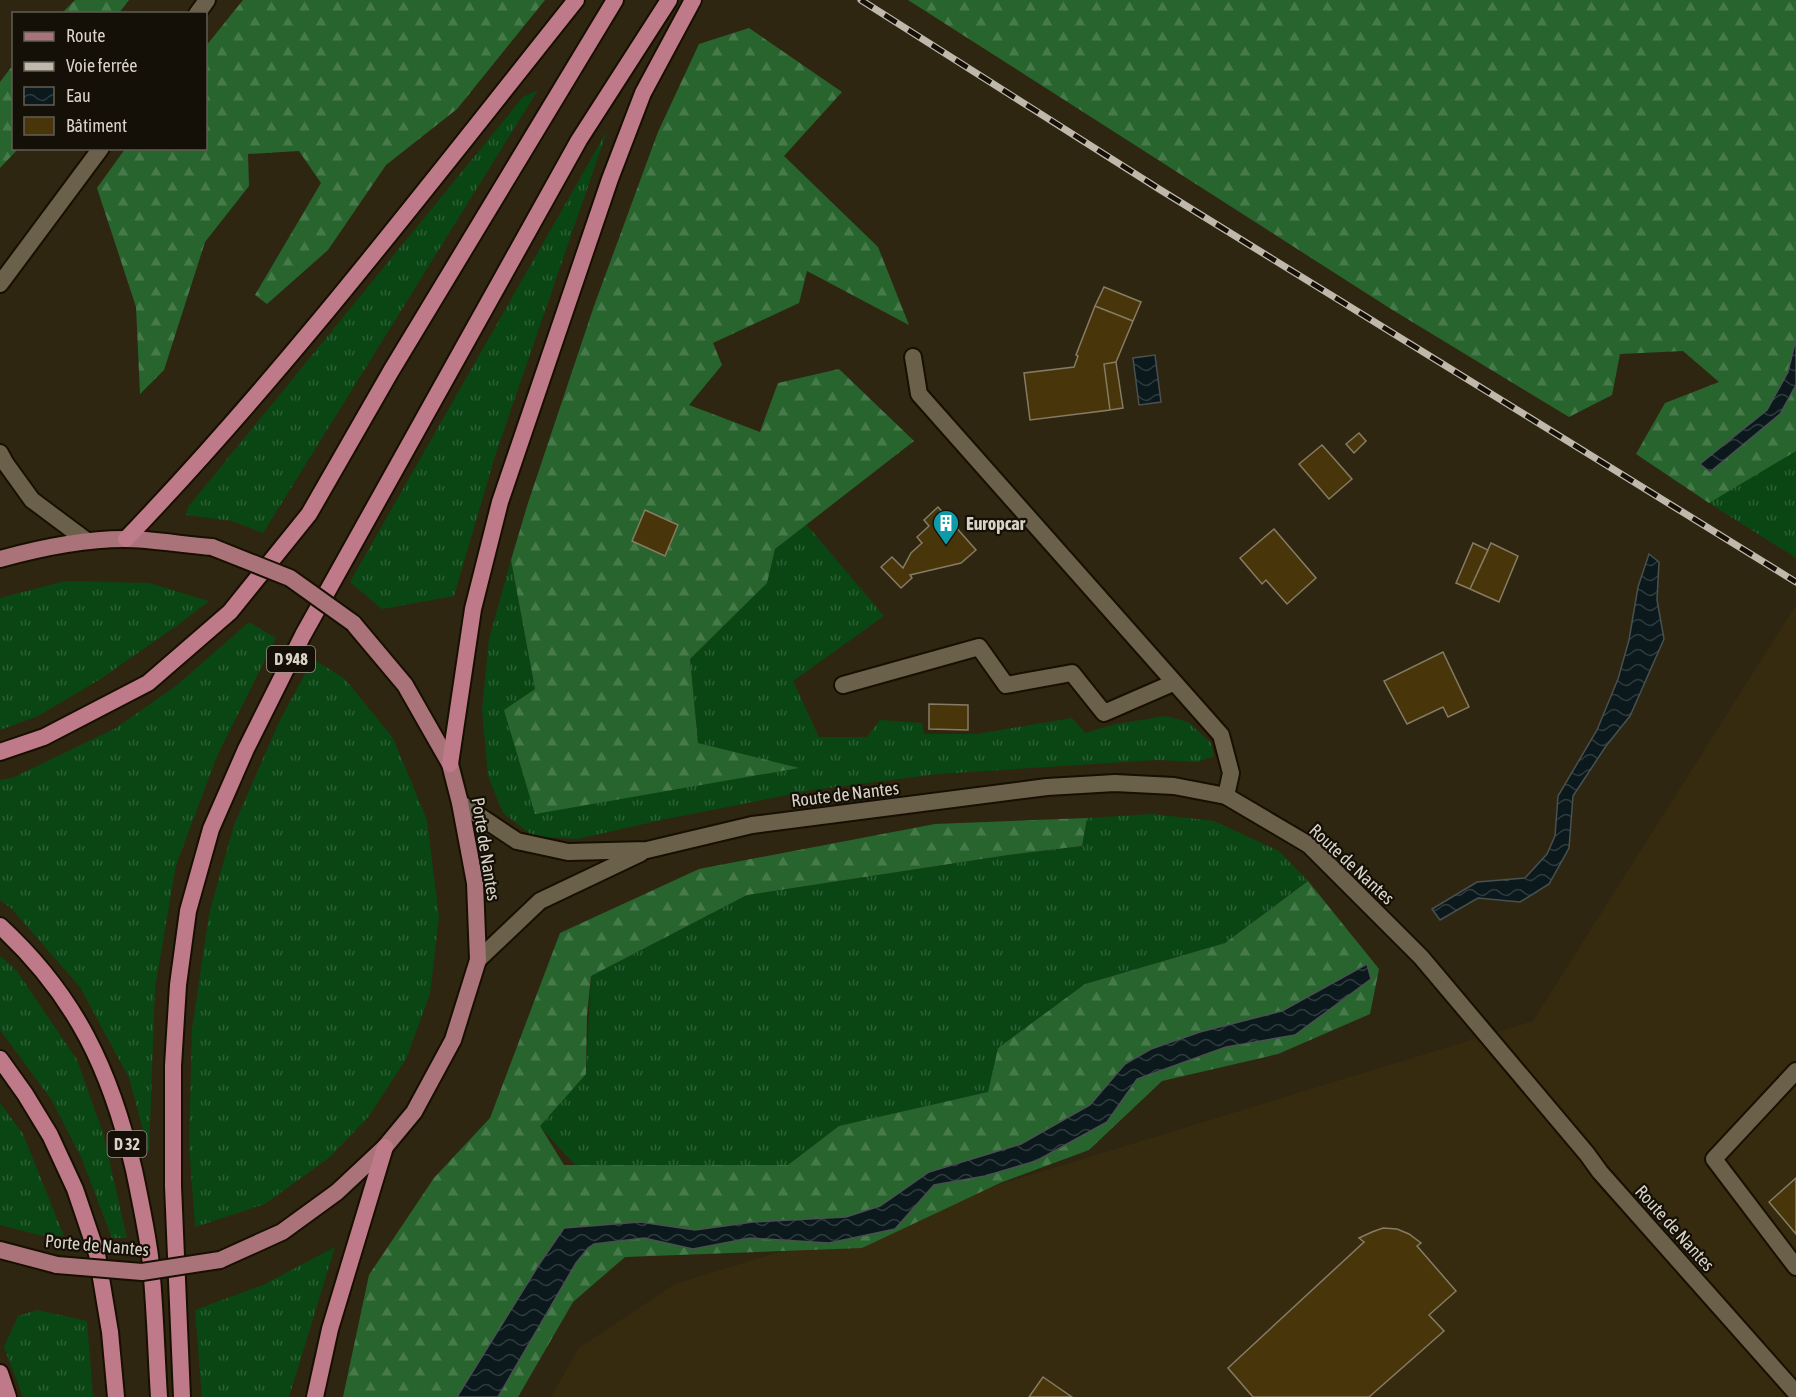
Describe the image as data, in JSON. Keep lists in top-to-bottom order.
{
  "streets": {
    "highway": ["D 948", "D 32"],
    "main road": ["Route de Nantes", "Porte de Nantes"]
  },
  "crossings": [
    ["Route de Nantes", "Porte de Nantes"]
  ],
  "places": {
    "building": ["Europcar"]
  },
  "legend": [
    "Route",
    "Voie ferrée",
    "Eau",
    "Bâtiment"
  ]
}
